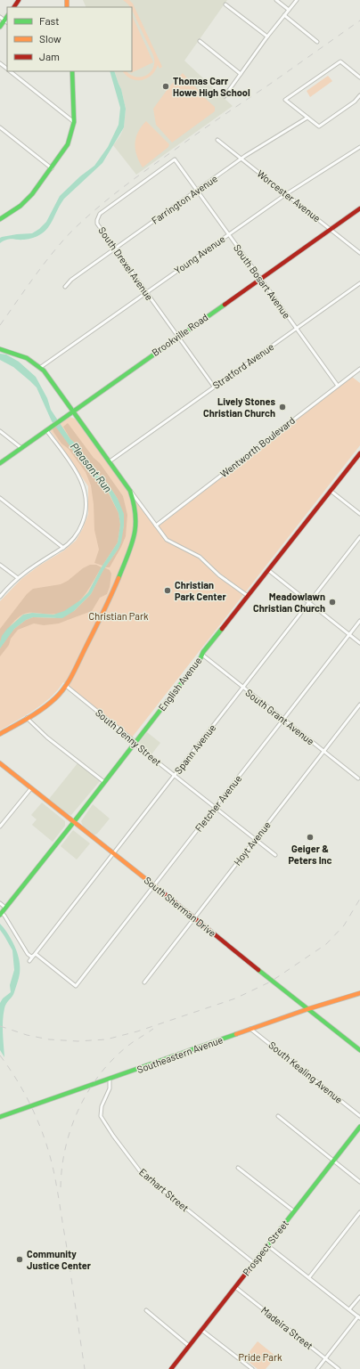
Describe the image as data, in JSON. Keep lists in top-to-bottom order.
{
  "streets": {
    "main road": [
      "Brookville Road",
      "English Avenue",
      "South Sherman Drive",
      "Southeastern Avenue",
      "Prospect Street"
    ],
    "street": [
      "Worcester Avenue",
      "Farrington Avenue",
      "Young Avenue",
      "South Drexel Avenue",
      "South Bosart Avenue",
      "Stratford Avenue",
      "Wentworth Boulevard",
      "South Grant Avenue",
      "South Denny Street",
      "Spann Avenue",
      "Fletcher Avenue",
      "Hoyt Avenue",
      "South Kealing Avenue",
      "Earhart Street",
      "Madeira Street"
    ]
  },
  "crossings": [
    ["Worcester Avenue", "Farrington Avenue"],
    ["Worcester Avenue", "Young Avenue"],
    ["Worcester Avenue", "Brookville Road"],
    ["Farrington Avenue", "South Drexel Avenue"],
    ["Farrington Avenue", "South Bosart Avenue"],
    ["Young Avenue", "South Drexel Avenue"],
    ["Young Avenue", "South Bosart Avenue"],
    ["South Drexel Avenue", "South Bosart Avenue"],
    ["South Drexel Avenue", "Brookville Road"],
    ["South Drexel Avenue", "Stratford Avenue"],
    ["South Bosart Avenue", "Brookville Road"],
    ["South Bosart Avenue", "Stratford Avenue"],
    ["South Bosart Avenue", "Wentworth Boulevard"],
    ["English Avenue", "South Grant Avenue"],
    ["English Avenue", "South Denny Street"],
    ["English Avenue", "South Sherman Drive"],
    ["South Grant Avenue", "Spann Avenue"],
    ["South Grant Avenue", "Fletcher Avenue"],
    ["South Grant Avenue", "Hoyt Avenue"],
    ["South Denny Street", "Spann Avenue"],
    ["South Denny Street", "Fletcher Avenue"],
    ["South Denny Street", "Hoyt Avenue"],
    ["Spann Avenue", "Fletcher Avenue"],
    ["Spann Avenue", "South Sherman Drive"],
    ["Fletcher Avenue", "South Sherman Drive"],
    ["Hoyt Avenue", "South Sherman Drive"],
    ["South Sherman Drive", "Southeastern Avenue"],
    ["Southeastern Avenue", "South Kealing Avenue"],
    ["Southeastern Avenue", "Earhart Street"],
    ["Earhart Street", "Prospect Street"],
    ["Prospect Street", "Madeira Street"]
  ],
  "water": ["Pleasant Run"],
  "parks": ["Christian Park", "Pride Park"],
  "places": [
    "Thomas Carr Howe High School",
    "Lively Stones Christian Church",
    "Christian Park Center",
    "Meadowlawn Christian Church",
    "Geiger & Peters Inc",
    "Community Justice Center"
  ],
  "legend": ["Fast", "Slow", "Jam"]
}
